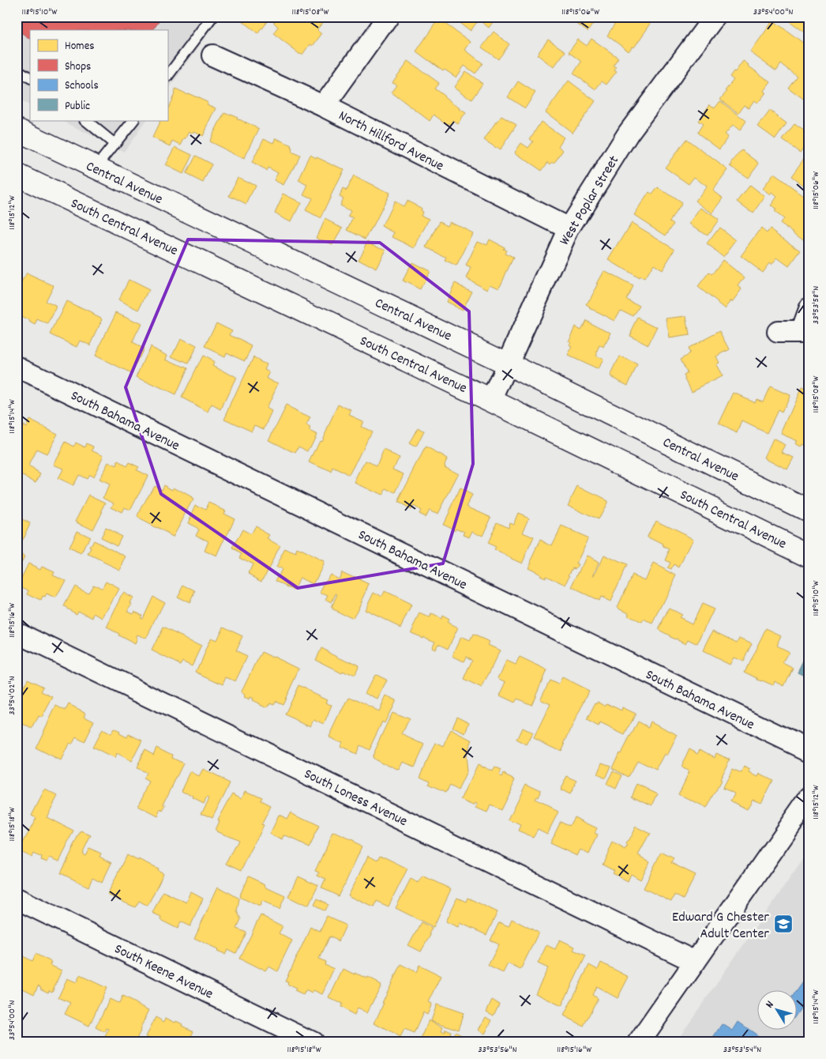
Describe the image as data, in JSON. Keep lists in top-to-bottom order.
{
  "streets": {
    "main road": ["Central Avenue", "South Central Avenue"],
    "street": [
      "North Hillford Avenue",
      "West Poplar Street",
      "South Bahama Avenue",
      "South Loness Avenue",
      "South Keene Avenue"
    ]
  },
  "crossings": [
    ["North Hillford Avenue", "West Poplar Street"],
    ["Central Avenue", "West Poplar Street"],
    ["West Poplar Street", "South Central Avenue"]
  ],
  "places": {
    "school or university": ["Edward G Chester Adult Center"]
  },
  "legend": [
    "Homes",
    "Shops",
    "Schools",
    "Public"
  ],
  "north": "top left",
  "coordinates": [
    "118°15'10\"W",
    "118°15'08\"W",
    "118°15'06\"W",
    "33°54'00\"N",
    "118°15'12\"W",
    "33°53'58\"N",
    "118°15'14\"W",
    "118°15'16\"W",
    "33°54'02\"N",
    "118°15'18\"W",
    "33°53'56\"N",
    "33°53'54\"N"
  ]
}
